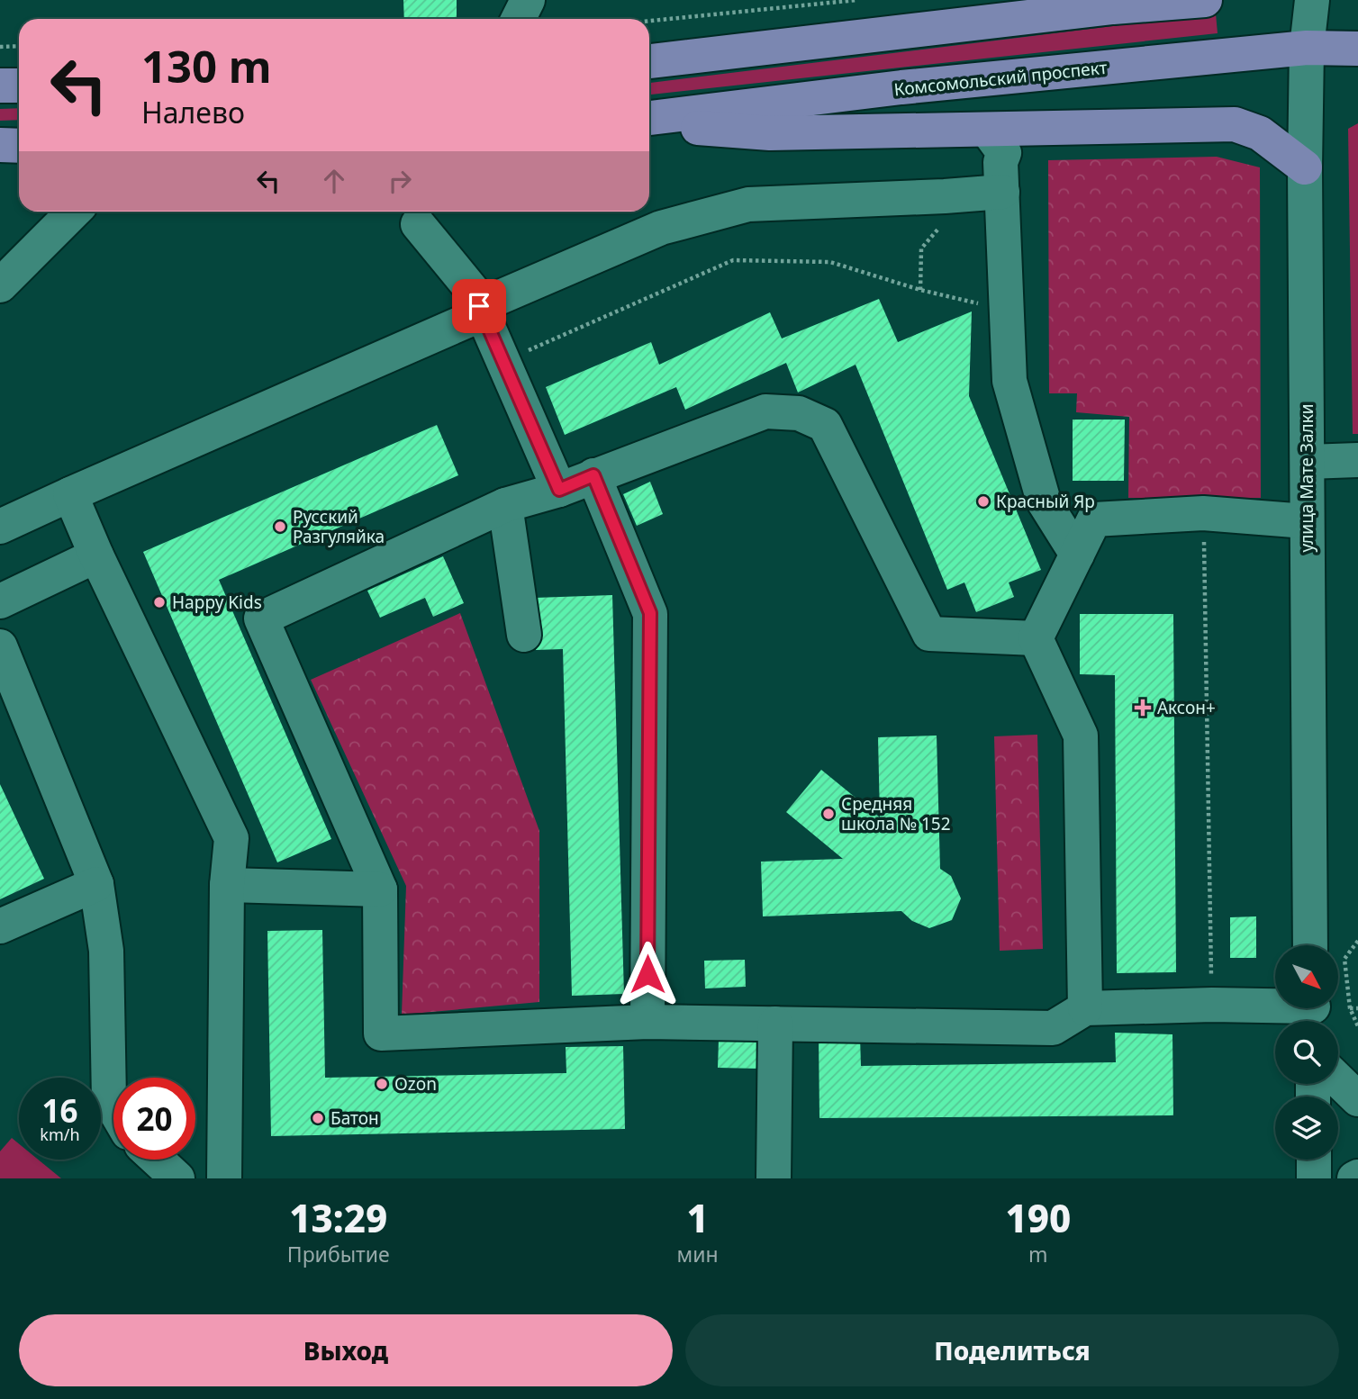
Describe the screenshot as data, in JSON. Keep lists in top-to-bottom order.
{
  "streets": {
    "main road": ["Комсомольский проспект"],
    "street": ["улица Мате Залки"]
  },
  "crossings": [
    ["Комсомольский проспект", "улица Мате Залки"]
  ],
  "places": {
    "other": [
      "Красный Яр",
      "Русский Разгуляйка",
      "Happy Kids",
      "Средняя школа № 152",
      "Ozon",
      "Батон"
    ],
    "health": ["Аксон+"]
  },
  "north": "bottom right",
  "page": {
    "turn": ["130 m", "Налево"],
    "speed": "16 km/h",
    "limit": "20",
    "eta": [
      "13:29",
      "Прибытие",
      "1",
      "мин",
      "190",
      "m"
    ],
    "buttons": ["Выход", "Поделиться"]
  }
}
